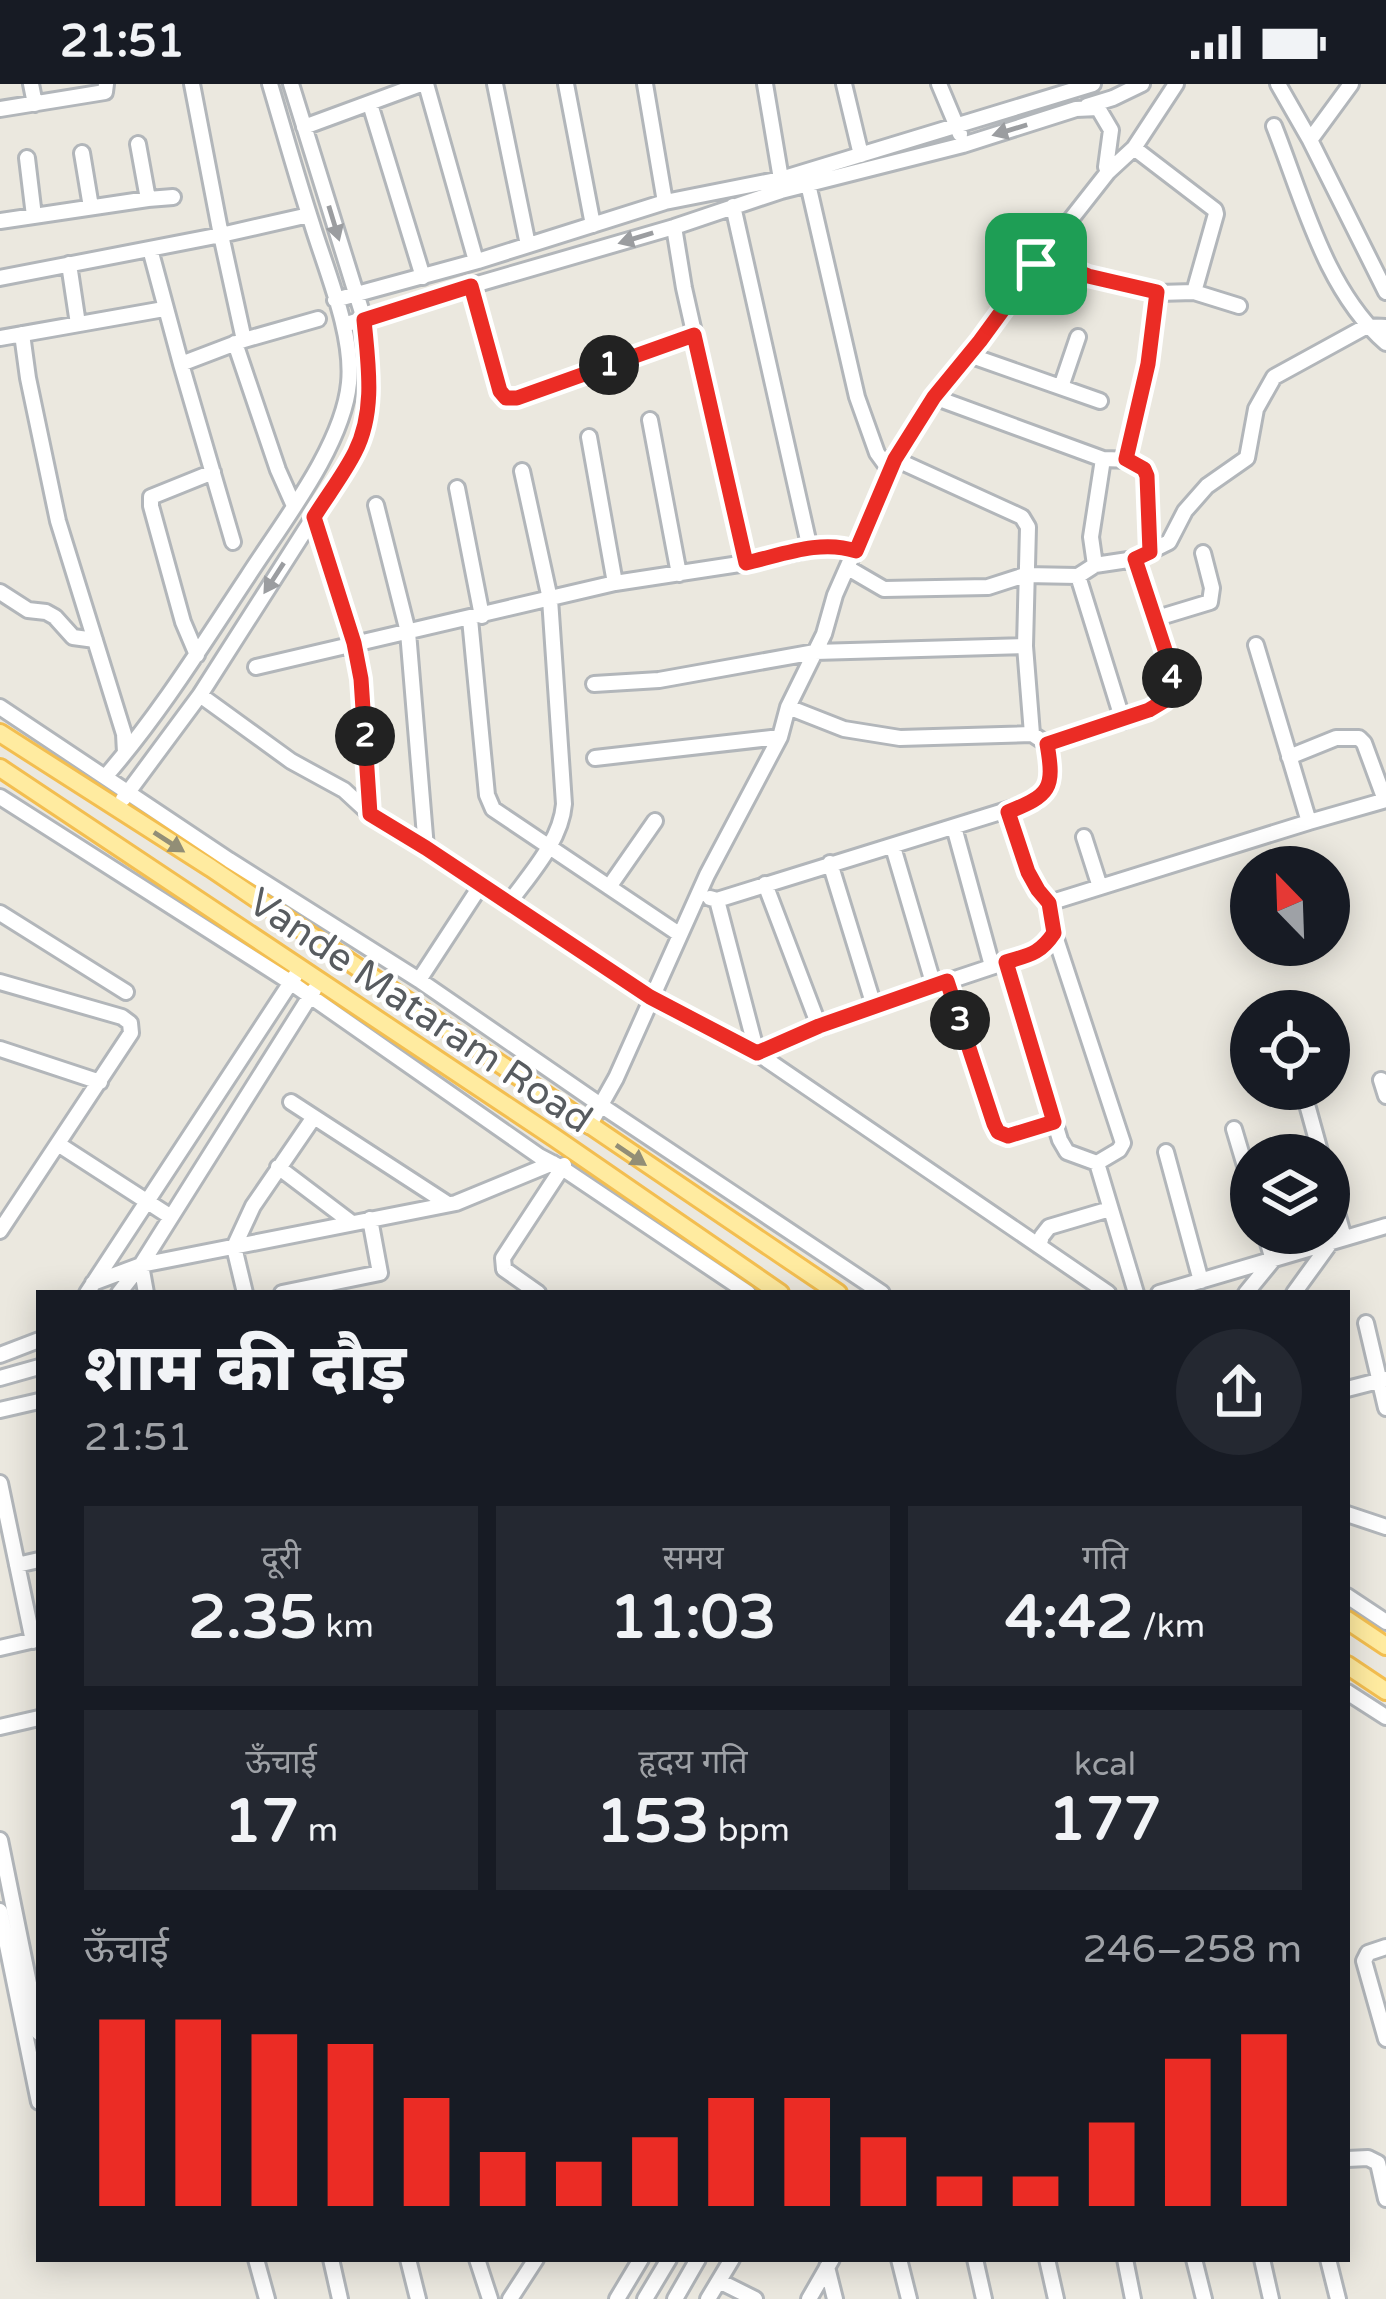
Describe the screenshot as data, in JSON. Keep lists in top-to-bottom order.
{
  "streets": {
    "main road": ["Vande Mataram Road"]
  },
  "north": "top left",
  "page": {
    "status": "21:51",
    "pins": [
      "1",
      "4",
      "2",
      "3"
    ],
    "heading": ["शाम की दौड़", "21:51"],
    "stats": [
      ["दूरी", "2.35 km"],
      ["समय", "11:03"],
      ["गति", "4:42 /km"],
      ["ऊँचाई", "17 m"],
      ["हृदय गति", "153 bpm"],
      ["kcal", "177"]
    ],
    "chart": ["ऊँचाई", "246–258 m"]
  }
}
